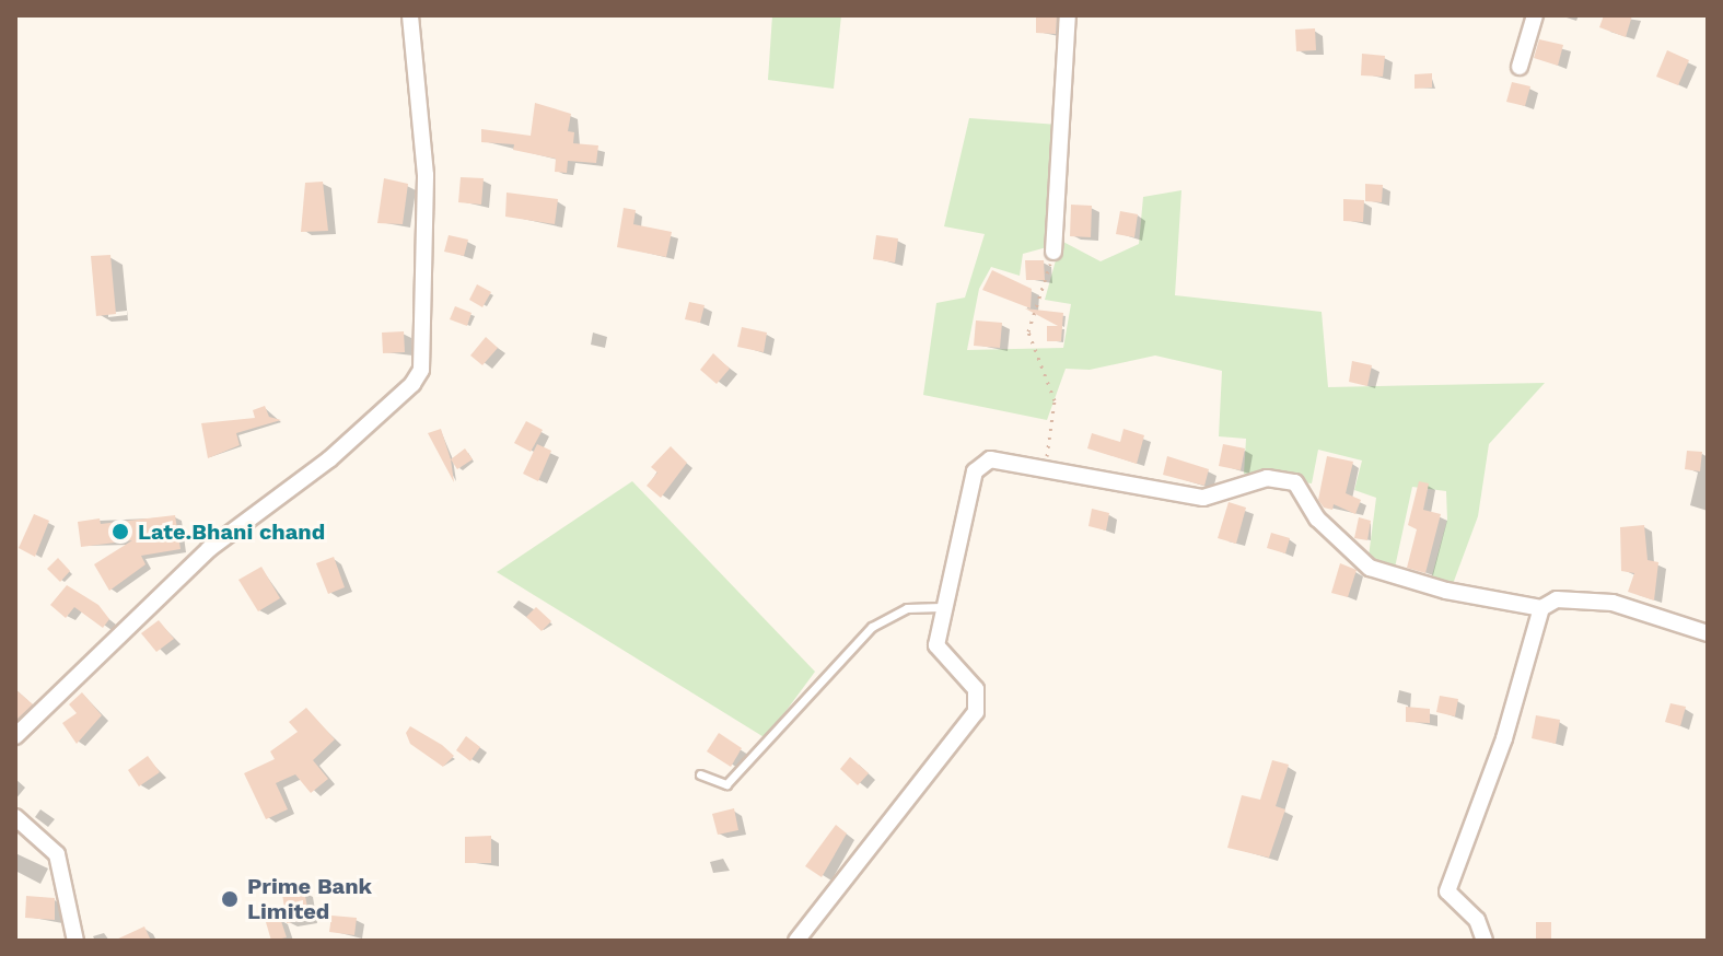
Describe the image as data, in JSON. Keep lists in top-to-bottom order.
{
  "places": ["Late.Bhani chand", "Prime Bank Limited"]
}
